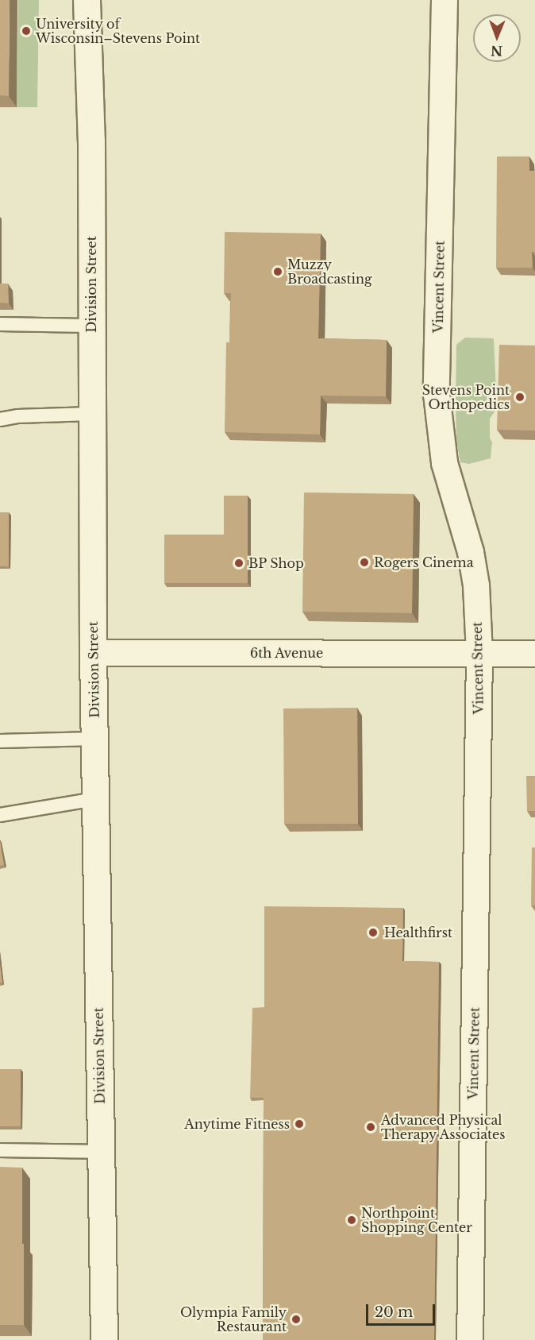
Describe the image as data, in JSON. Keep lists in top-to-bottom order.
{
  "streets": {
    "main road": ["Division Street"],
    "street": ["Vincent Street", "6th Avenue"]
  },
  "crossings": [
    ["Division Street", "6th Avenue"],
    ["Vincent Street", "6th Avenue"]
  ],
  "places": [
    "University of Wisconsin–Stevens Point",
    "Muzzy Broadcasting",
    "Stevens Point Orthopedics",
    "Rogers Cinema",
    "BP Shop",
    "Healthfirst",
    "Anytime Fitness",
    "Advanced Physical Therapy Associates",
    "Northpoint Shopping Center",
    "Olympia Family Restaurant"
  ],
  "scale_bar": "20 m",
  "north": "bottom"
}
